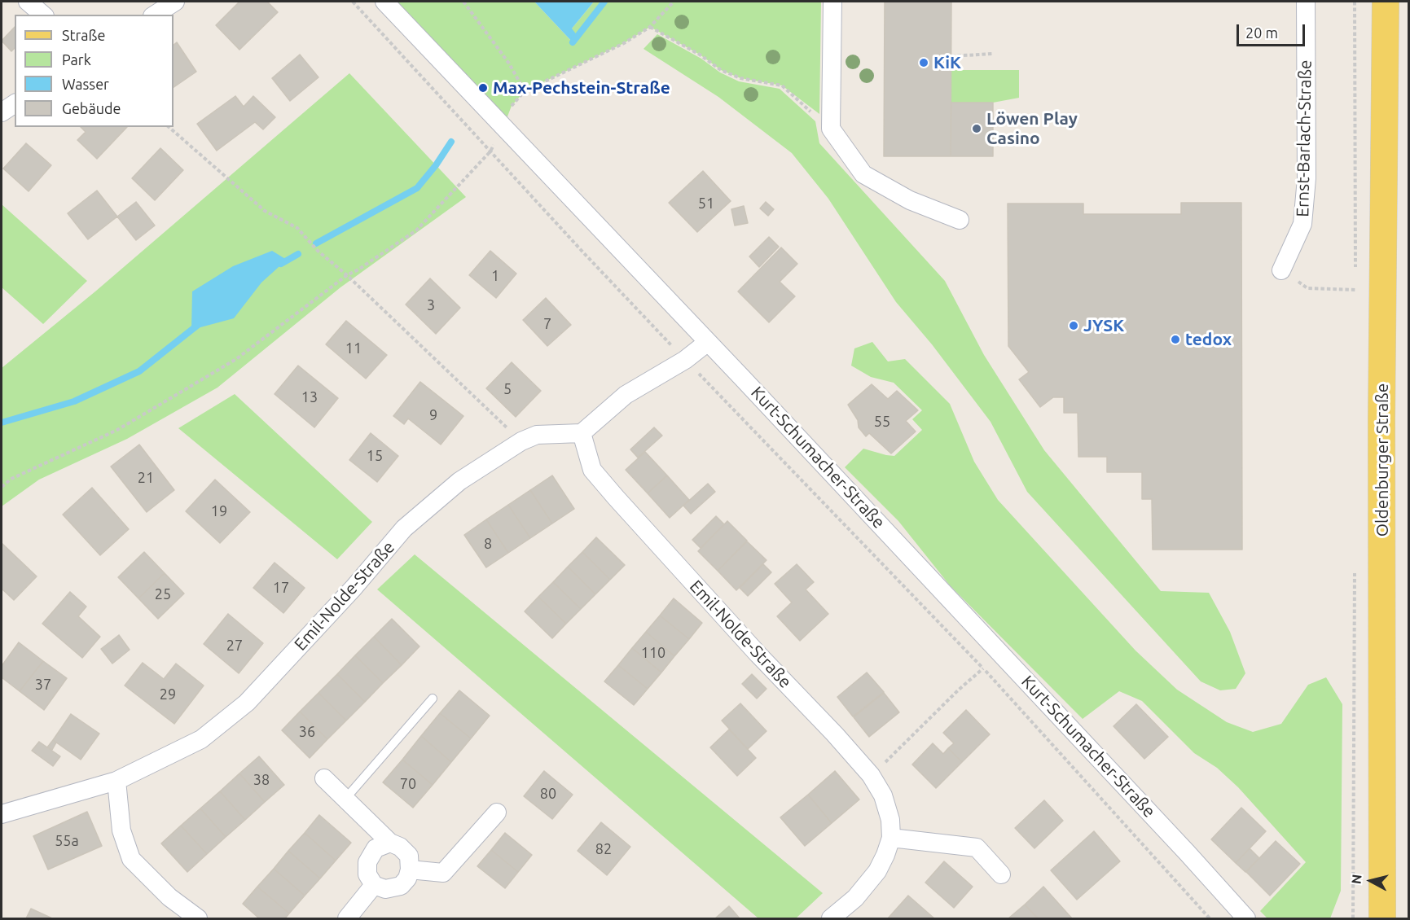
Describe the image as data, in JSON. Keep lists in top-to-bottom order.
{
  "streets": {
    "main road": ["Oldenburger Straße"],
    "street": ["Ernst-Barlach-Straße", "Kurt-Schumacher-Straße", "Emil-Nolde-Straße"]
  },
  "places": [
    "KiK",
    "Max-Pechstein-Straße",
    "Löwen Play Casino",
    "JYSK",
    "tedox"
  ],
  "house_numbers": [
    "51",
    "1",
    "3",
    "7",
    "11",
    "5",
    "13",
    "9",
    "55",
    "15",
    "21",
    "19",
    "8",
    "17",
    "25",
    "27",
    "110",
    "37",
    "29",
    "36",
    "38",
    "70",
    "80",
    "55a",
    "82"
  ],
  "legend": [
    "Straße",
    "Park",
    "Wasser",
    "Gebäude"
  ],
  "scale_bar": "20 m",
  "north": "left"
}
